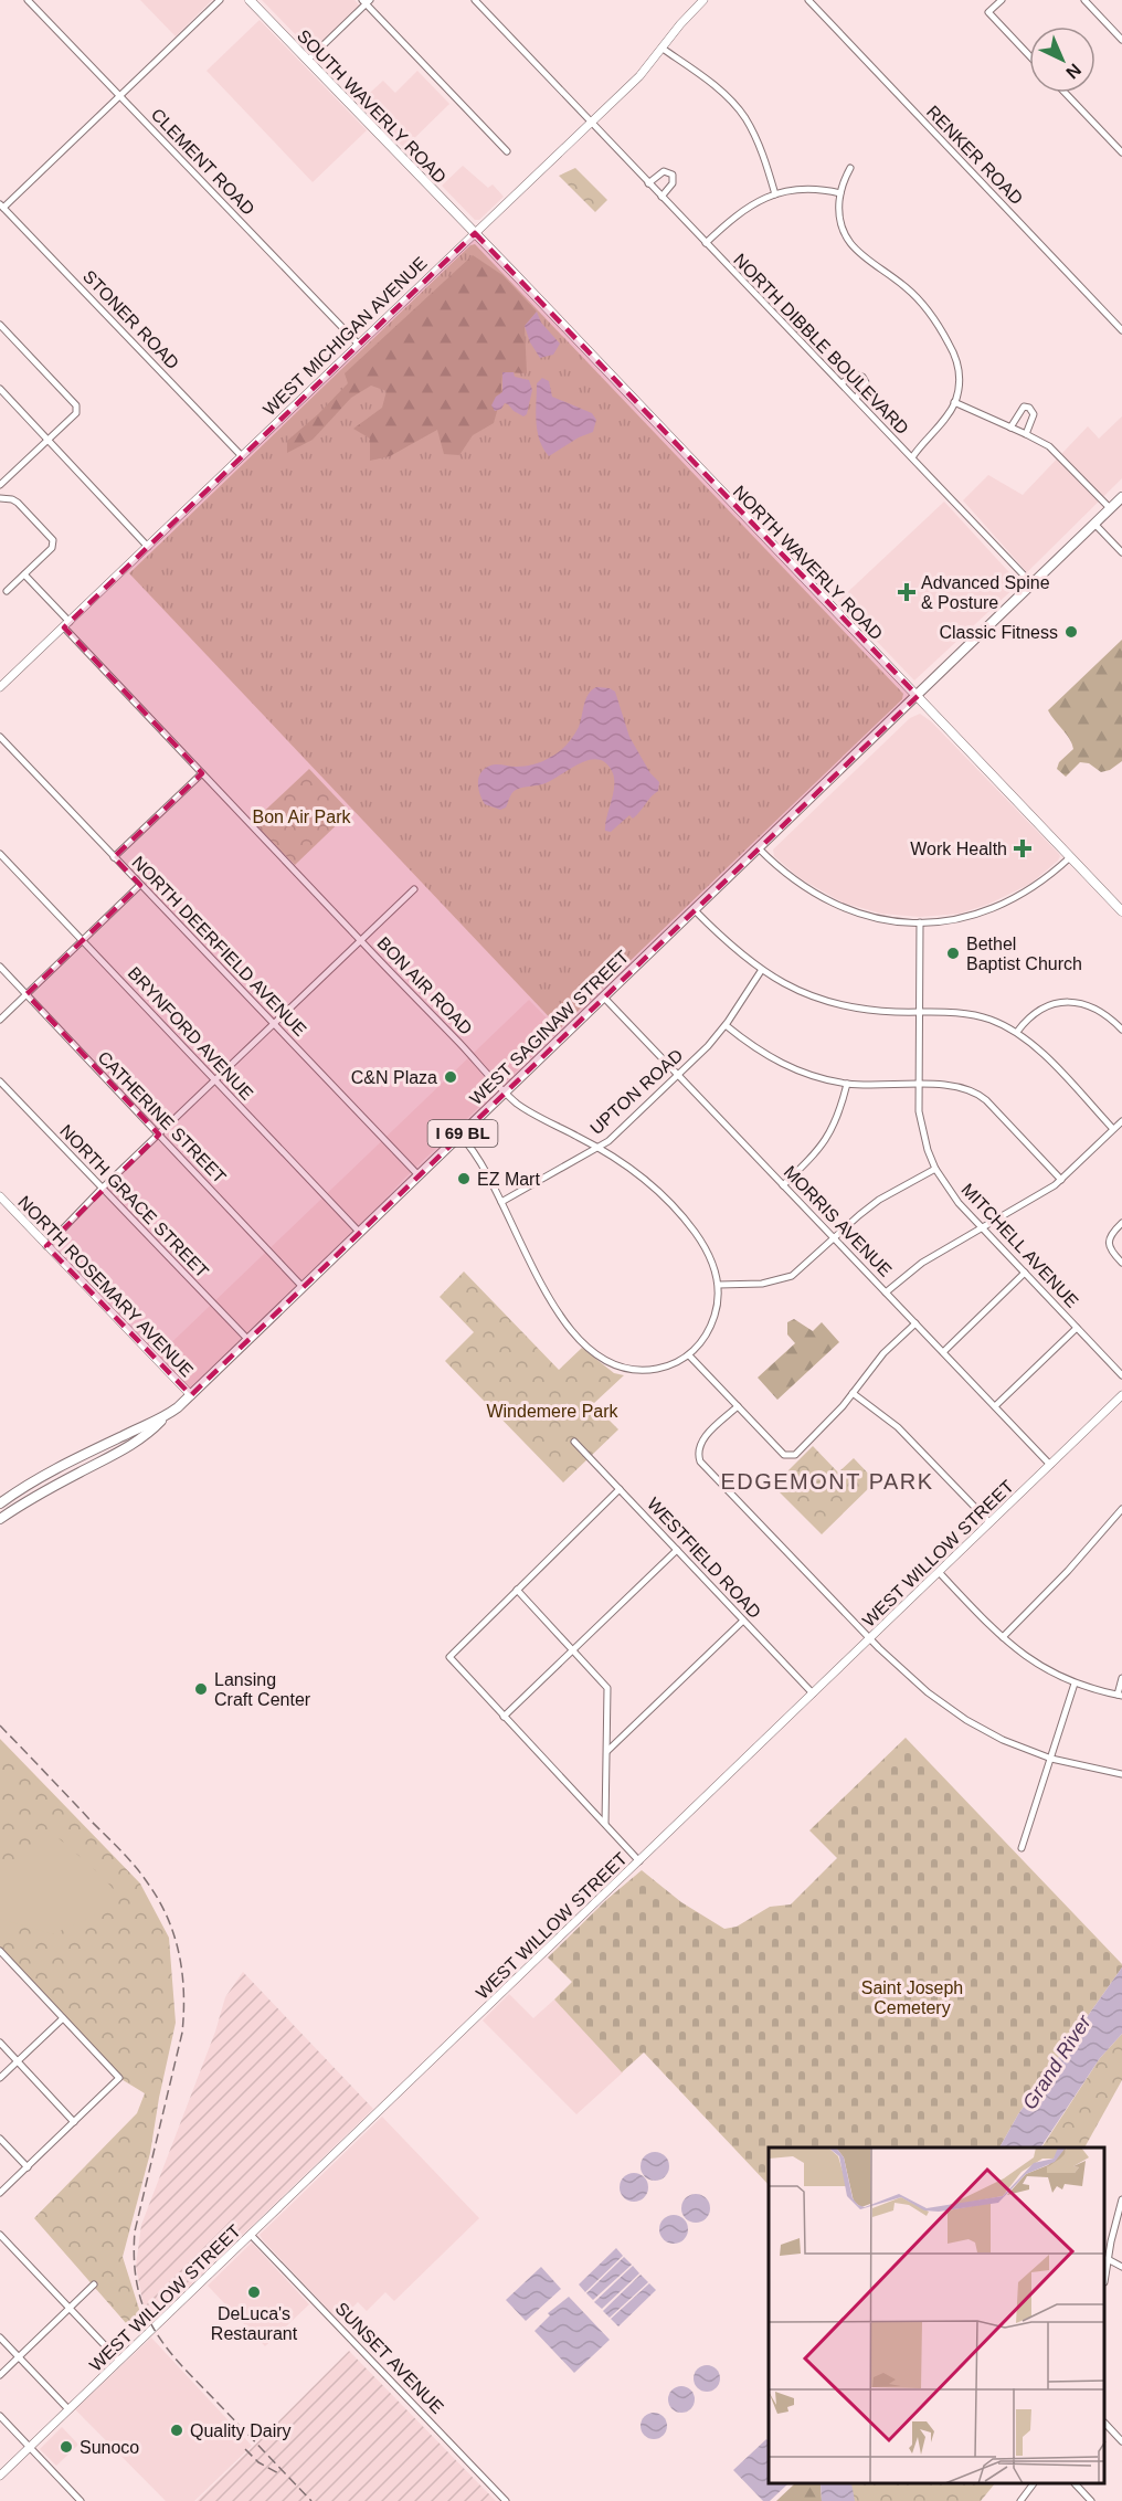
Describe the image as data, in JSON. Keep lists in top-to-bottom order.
{
  "streets": {
    "main road": [
      "SOUTH WAVERLY ROAD",
      "NORTH WAVERLY ROAD",
      "WEST SAGINAW STREET",
      "I 69 BL"
    ],
    "street": [
      "RENKER ROAD",
      "CLEMENT ROAD",
      "STONER ROAD",
      "WEST MICHIGAN AVENUE",
      "NORTH DIBBLE BOULEVARD",
      "NORTH DEERFIELD AVENUE",
      "BON AIR ROAD",
      "BRYNFORD AVENUE",
      "UPTON ROAD",
      "CATHERINE STREET",
      "NORTH GRACE STREET",
      "MORRIS AVENUE",
      "MITCHELL AVENUE",
      "NORTH ROSEMARY AVENUE",
      "WEST WILLOW STREET",
      "WESTFIELD ROAD",
      "SUNSET AVENUE"
    ]
  },
  "crossings": [
    ["SOUTH WAVERLY ROAD", "WEST MICHIGAN AVENUE"],
    ["SOUTH WAVERLY ROAD", "NORTH WAVERLY ROAD"],
    ["CLEMENT ROAD", "WEST MICHIGAN AVENUE"],
    ["STONER ROAD", "WEST MICHIGAN AVENUE"],
    ["WEST MICHIGAN AVENUE", "NORTH DIBBLE BOULEVARD"],
    ["WEST MICHIGAN AVENUE", "NORTH WAVERLY ROAD"],
    ["WEST MICHIGAN AVENUE", "BON AIR ROAD"],
    ["NORTH DIBBLE BOULEVARD", "I 69 BL"],
    ["NORTH WAVERLY ROAD", "WEST SAGINAW STREET"],
    ["NORTH WAVERLY ROAD", "I 69 BL"],
    ["NORTH DEERFIELD AVENUE", "WEST SAGINAW STREET"],
    ["BON AIR ROAD", "WEST SAGINAW STREET"],
    ["BON AIR ROAD", "UPTON ROAD"],
    ["WEST SAGINAW STREET", "BRYNFORD AVENUE"],
    ["WEST SAGINAW STREET", "CATHERINE STREET"],
    ["WEST SAGINAW STREET", "I 69 BL"],
    ["WEST SAGINAW STREET", "NORTH GRACE STREET"],
    ["WEST SAGINAW STREET", "MORRIS AVENUE"],
    ["WEST SAGINAW STREET", "NORTH ROSEMARY AVENUE"],
    ["UPTON ROAD", "MORRIS AVENUE"],
    ["MORRIS AVENUE", "WEST WILLOW STREET"],
    ["WEST WILLOW STREET", "WESTFIELD ROAD"],
    ["WEST WILLOW STREET", "SUNSET AVENUE"]
  ],
  "districts": ["EDGEMONT PARK"],
  "water": ["Grand River"],
  "parks": ["Bon Air Park", "Windemere Park", "Saint Joseph Cemetery"],
  "places": {
    "health": ["Advanced Spine & Posture", "Work Health"],
    "other": [
      "Classic Fitness",
      "Bethel Baptist Church",
      "C&N Plaza",
      "EZ Mart",
      "Lansing Craft Center",
      "DeLuca's Restaurant",
      "Quality Dairy",
      "Sunoco"
    ]
  },
  "north": "bottom right"
}
